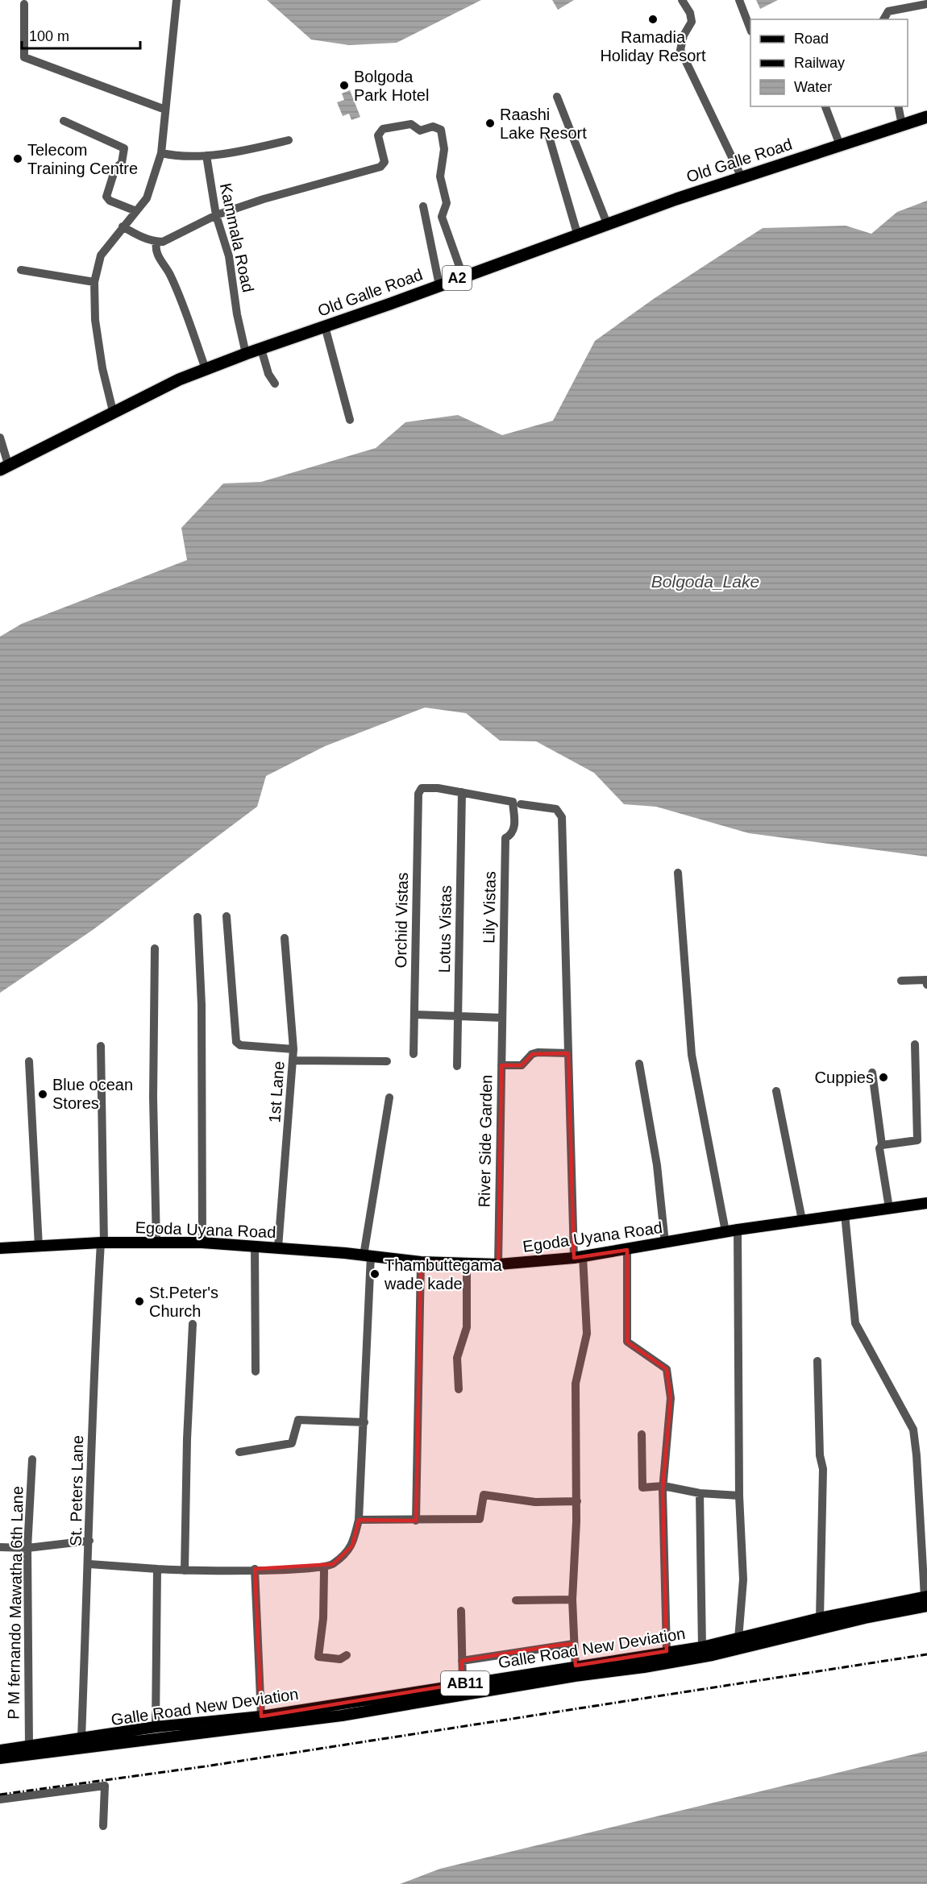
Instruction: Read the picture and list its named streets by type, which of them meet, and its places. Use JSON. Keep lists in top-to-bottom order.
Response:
{
  "streets": {
    "highway": ["Old Galle Road", "A2"],
    "main road": ["Egoda Uyana Road", "Galle Road New Deviation", "AB11"],
    "street": [
      "Kammala Road",
      "Lily Vistas",
      "Orchid Vistas",
      "Lotus Vistas",
      "1st Lane",
      "River Side Garden",
      "St. Peters Lane",
      "P M fernando Mawatha 6th Lane"
    ]
  },
  "crossings": [
    ["Old Galle Road", "Kammala Road"],
    ["Lily Vistas", "River Side Garden"],
    ["Orchid Vistas", "Lotus Vistas"],
    ["1st Lane", "Egoda Uyana Road"],
    ["River Side Garden", "Egoda Uyana Road"],
    ["Egoda Uyana Road", "St. Peters Lane"],
    ["St. Peters Lane", "Galle Road New Deviation"],
    ["P M fernando Mawatha 6th Lane", "Galle Road New Deviation"]
  ],
  "water": ["Bolgoda_Lake"],
  "places": [
    "Ramadia Holiday Resort",
    "Bolgoda Park Hotel",
    "Raashi Lake Resort",
    "Telecom Training Centre",
    "Cuppies",
    "Blue ocean Stores",
    "Thambuttegama wade kade",
    "St.Peter's Church"
  ],
  "legend": ["Road", "Railway", "Water"],
  "scale_bar": "100 m"
}
